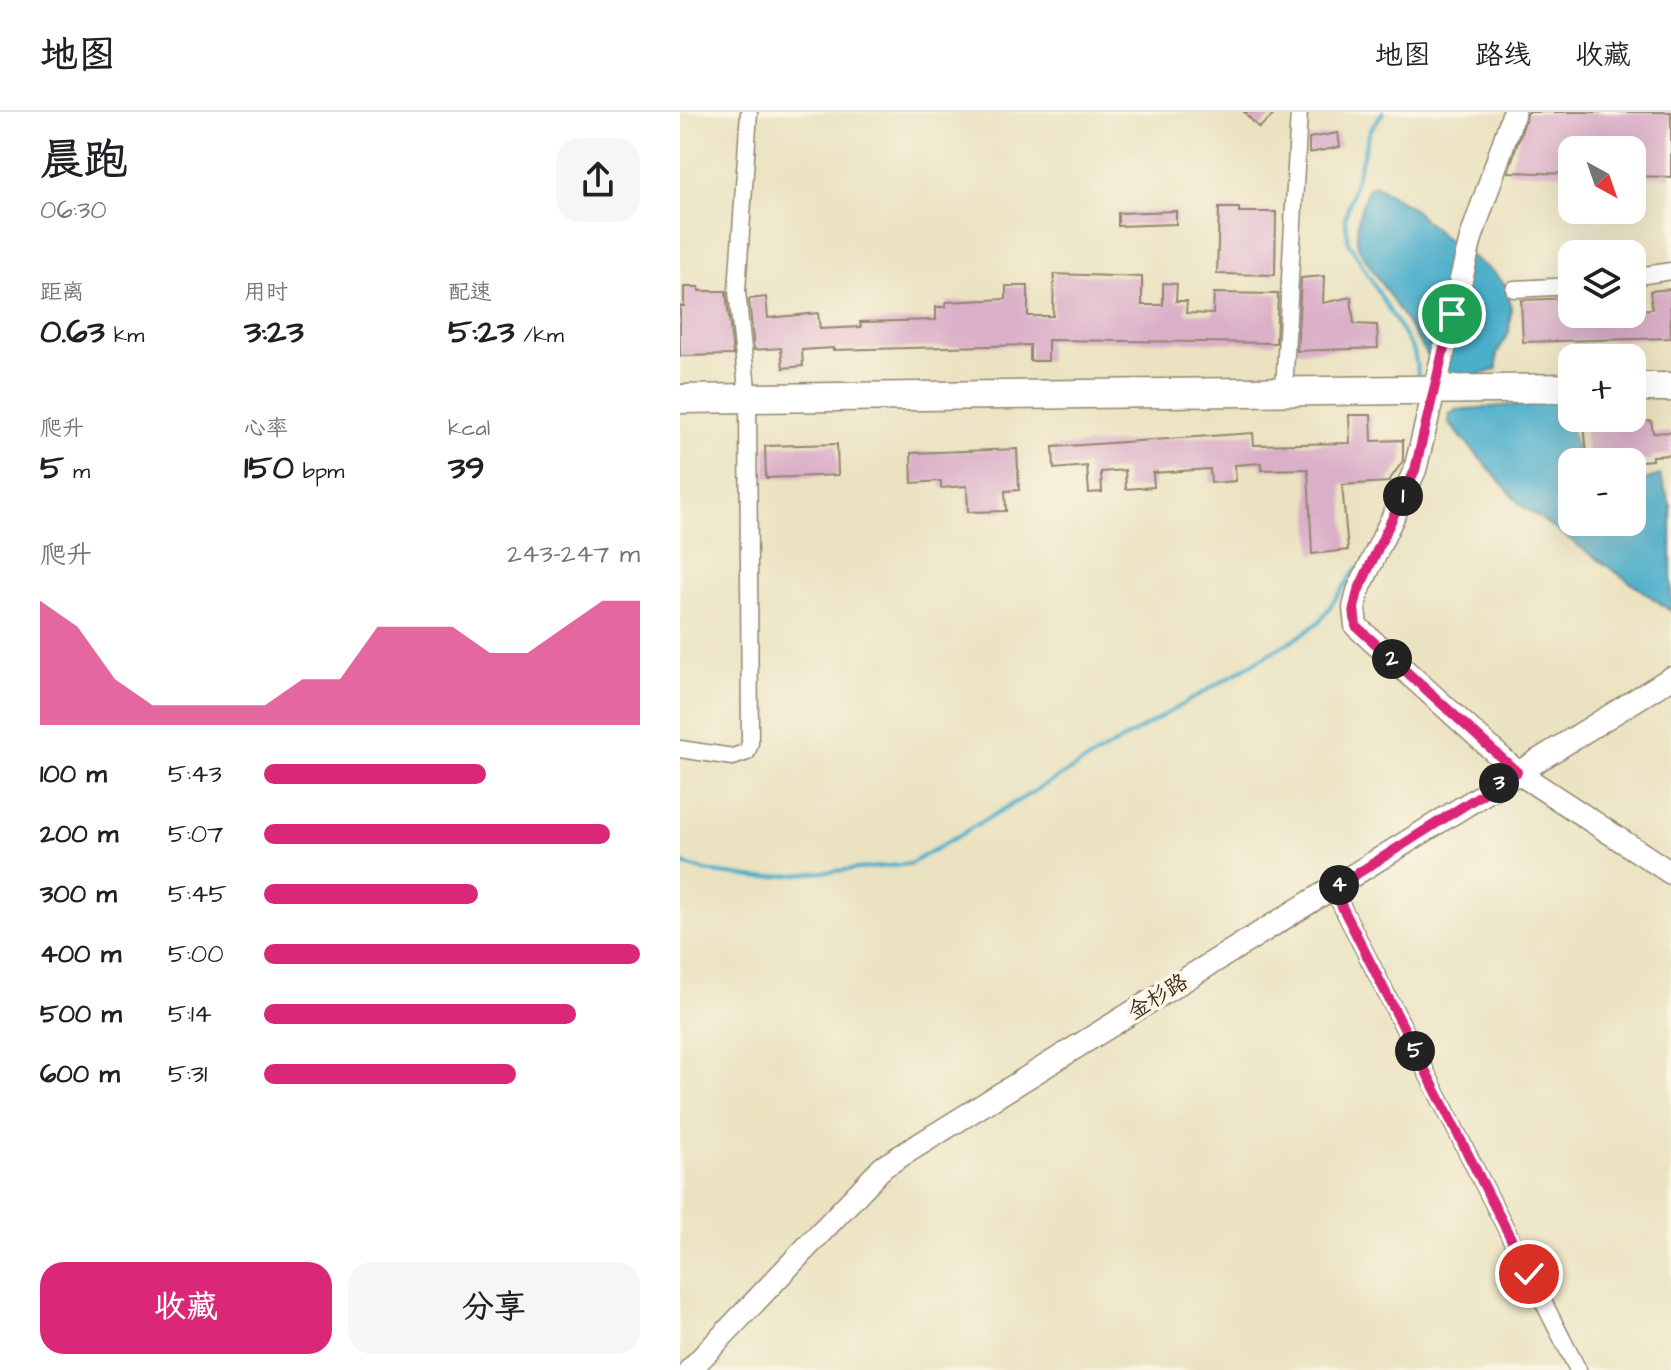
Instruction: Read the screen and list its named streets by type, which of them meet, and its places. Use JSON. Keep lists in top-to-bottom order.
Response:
{
  "streets": {
    "street": ["金杉路"]
  },
  "north": "bottom right",
  "page": {
    "header": "地图",
    "nav": ["地图", "路线", "收藏"],
    "heading": ["晨跑", "06:30"],
    "map_buttons": ["+", "−"],
    "stats": [
      ["距离", "0.63 km"],
      ["用时", "3:23"],
      ["配速", "5:23 /km"],
      ["爬升", "5 m"],
      ["心率", "150 bpm"],
      ["kcal", "39"]
    ],
    "pins": [
      "1",
      "2",
      "3",
      "4",
      "5"
    ],
    "chart": ["爬升", "243–247 m"],
    "list": [
      {
        "name": "100 m",
        "note": "5:43"
      },
      {
        "name": "200 m",
        "note": "5:07"
      },
      {
        "name": "300 m",
        "note": "5:45"
      },
      {
        "name": "400 m",
        "note": "5:00"
      },
      {
        "name": "500 m",
        "note": "5:14"
      },
      {
        "name": "600 m",
        "note": "5:31"
      }
    ],
    "buttons": ["收藏", "分享"]
  }
}
